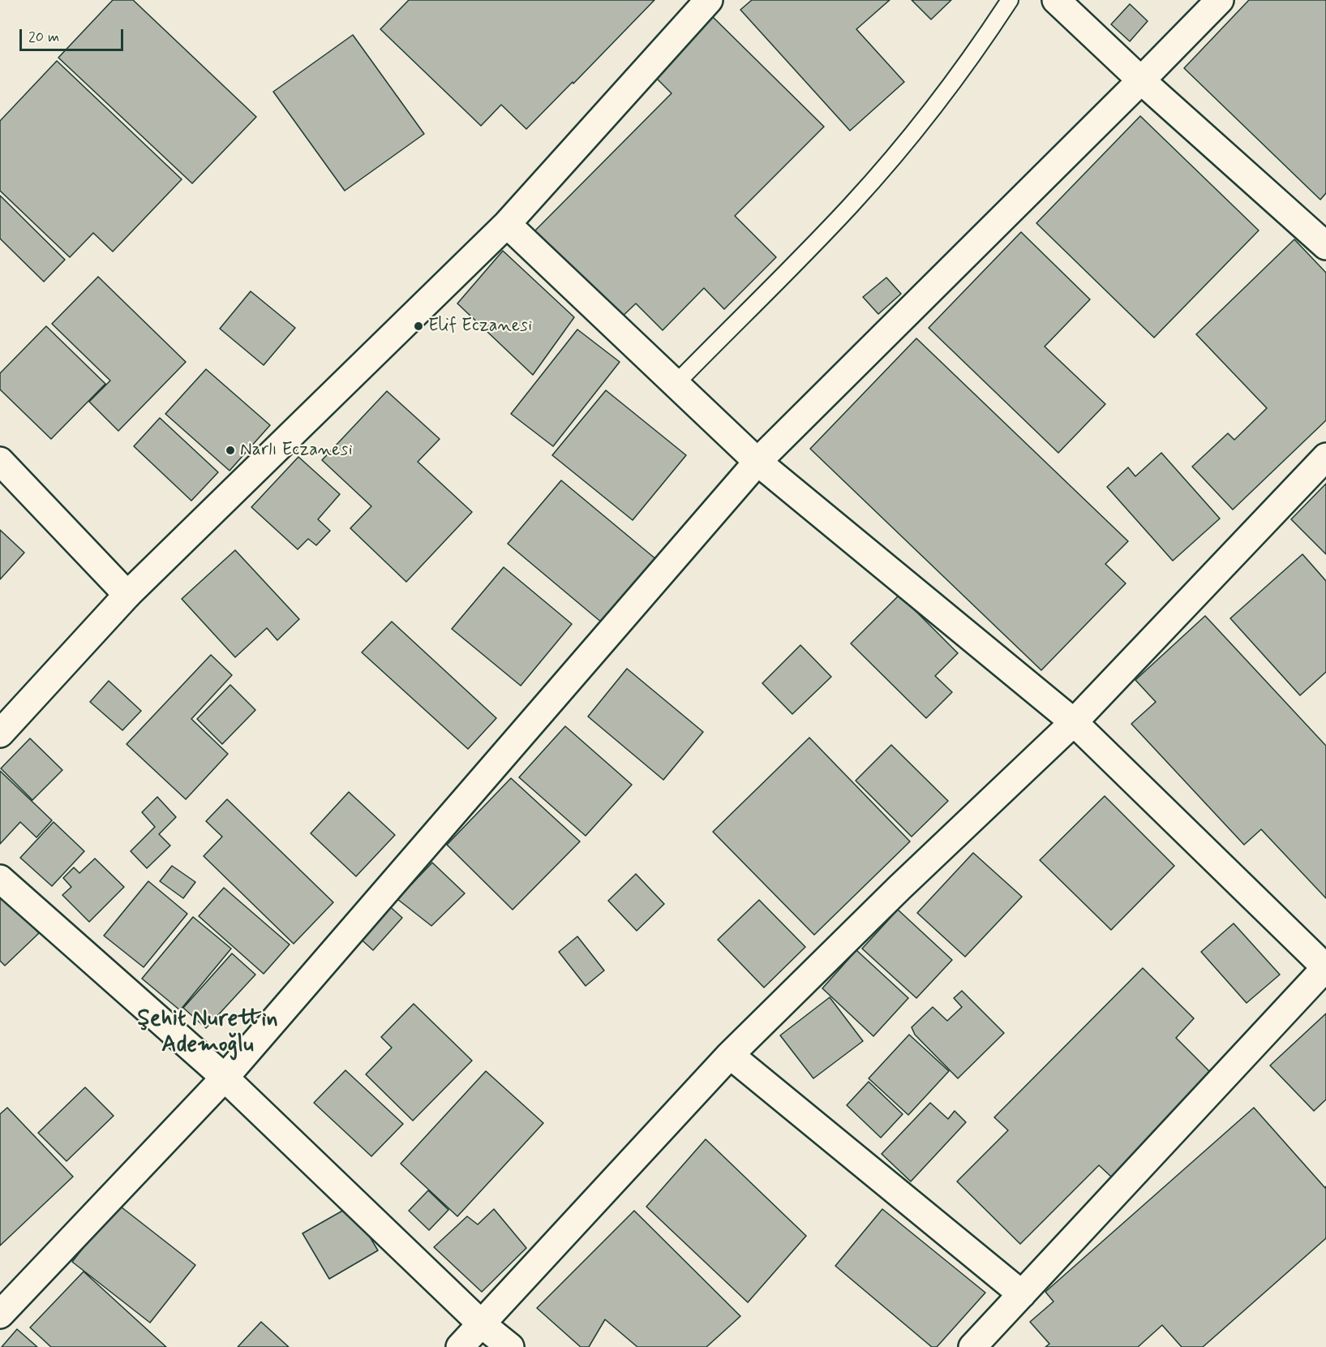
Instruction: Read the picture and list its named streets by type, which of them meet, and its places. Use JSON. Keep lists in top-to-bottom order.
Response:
{
  "districts": ["Şehit Nurettin Ademoğlu"],
  "places": ["Elif Eczanesi", "Narlı Eczanesi"],
  "scale_bar": "20 m"
}
